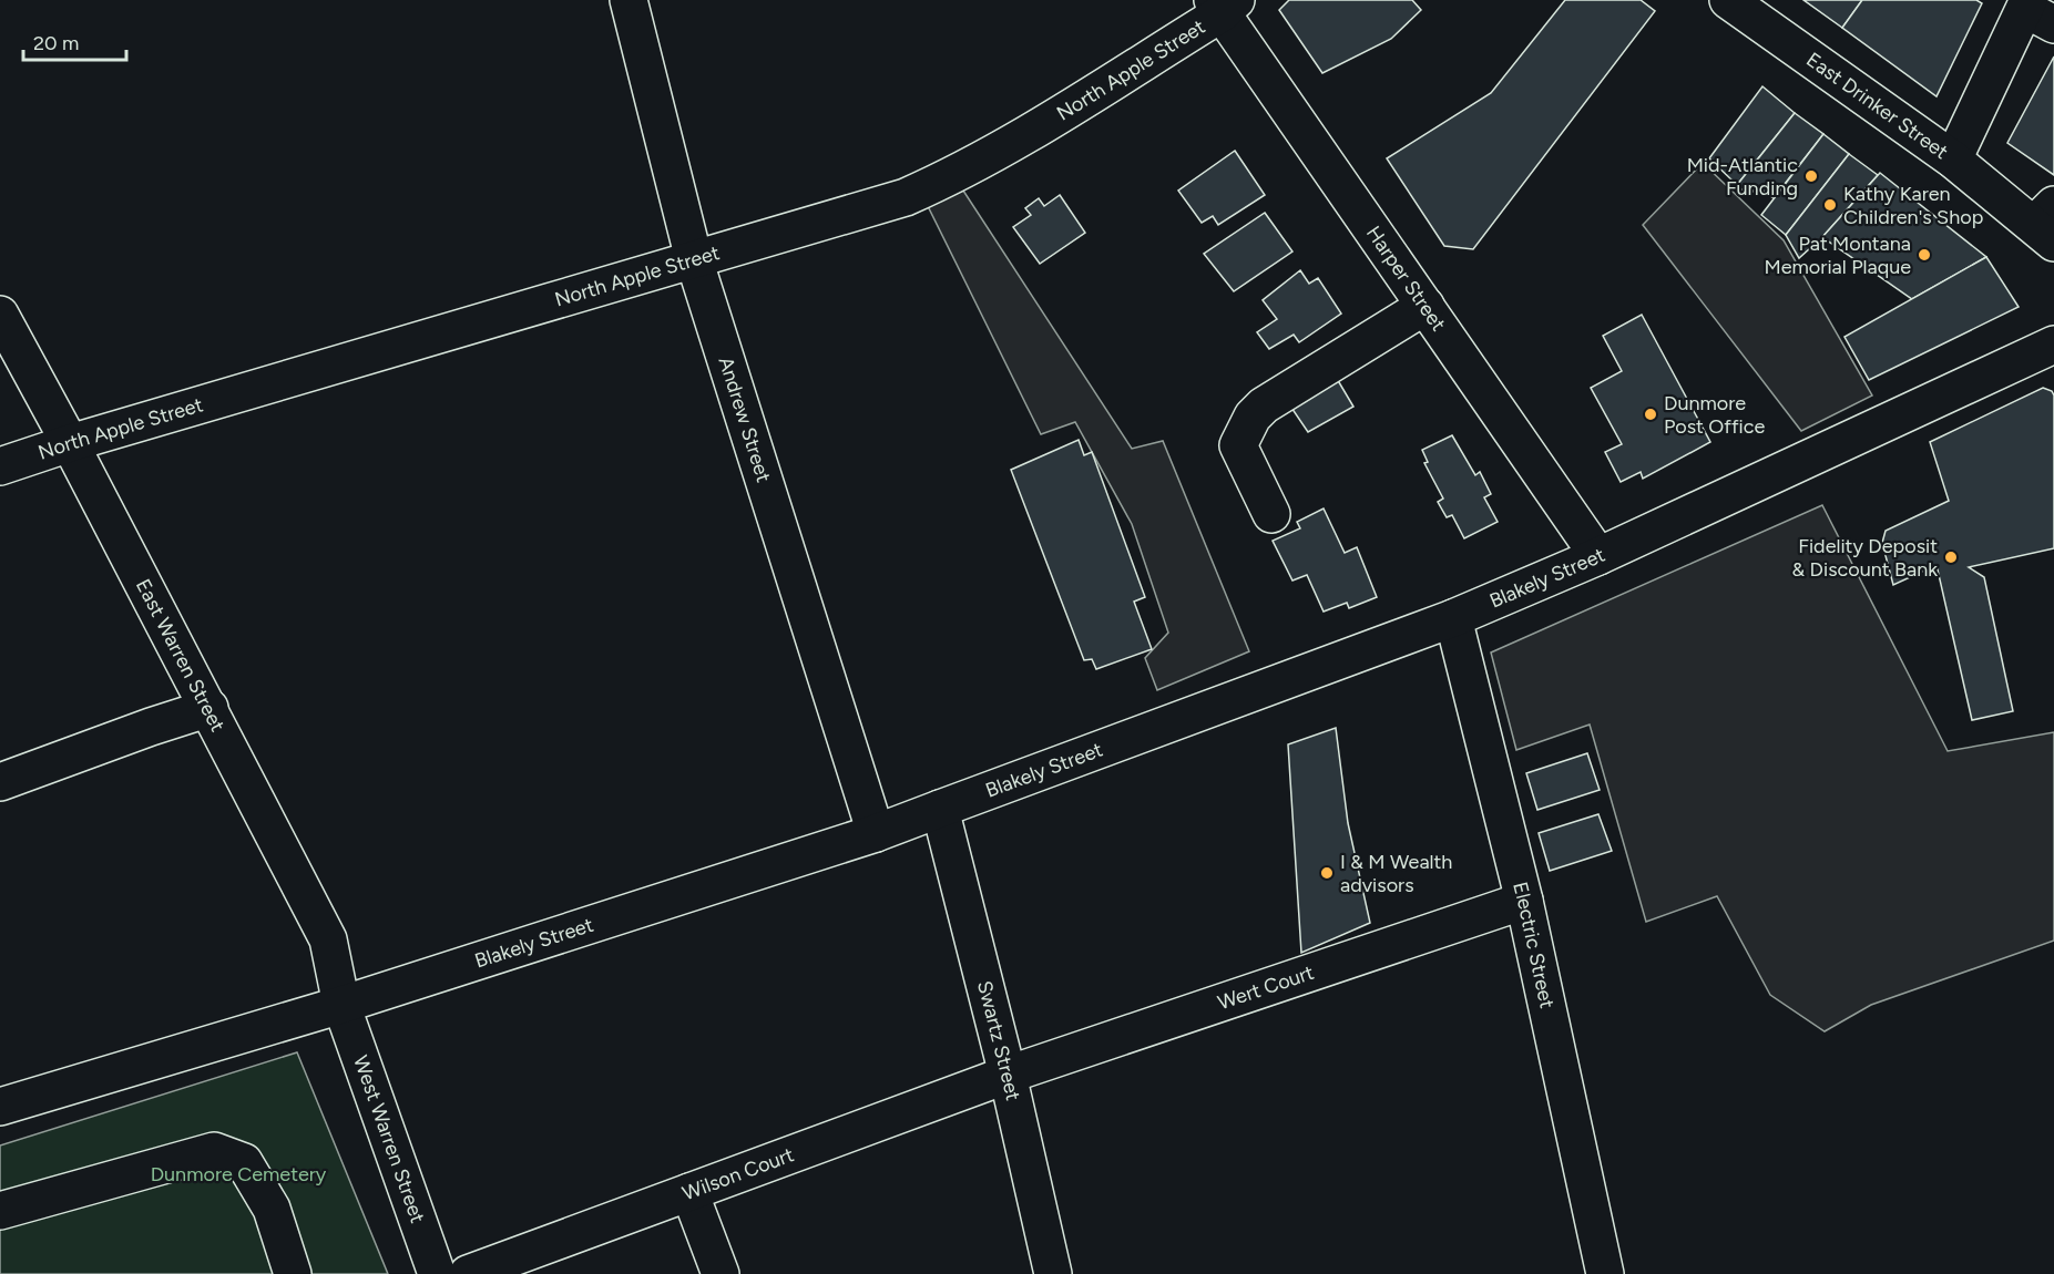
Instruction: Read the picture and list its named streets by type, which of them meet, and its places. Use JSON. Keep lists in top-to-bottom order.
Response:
{
  "streets": {
    "street": [
      "North Apple Street",
      "East Drinker Street",
      "Harper Street",
      "Andrew Street",
      "Blakely Street",
      "East Warren Street",
      "Electric Street",
      "Wert Court",
      "Swartz Street",
      "West Warren Street",
      "Wilson Court"
    ]
  },
  "crossings": [
    ["North Apple Street", "Harper Street"],
    ["North Apple Street", "Andrew Street"],
    ["North Apple Street", "East Warren Street"],
    ["Harper Street", "Blakely Street"],
    ["Andrew Street", "Blakely Street"],
    ["Blakely Street", "East Warren Street"],
    ["Blakely Street", "Electric Street"],
    ["Blakely Street", "Swartz Street"],
    ["Blakely Street", "West Warren Street"],
    ["East Warren Street", "West Warren Street"],
    ["Electric Street", "Wert Court"],
    ["Wert Court", "Swartz Street"],
    ["Wert Court", "Wilson Court"],
    ["Swartz Street", "Wilson Court"]
  ],
  "parks": ["Dunmore Cemetery"],
  "places": [
    "Mid-Atlantic Funding",
    "Kathy Karen Children's Shop",
    "Pat Montana Memorial Plaque",
    "Dunmore Post Office",
    "Fidelity Deposit & Discount Bank",
    "I & M Wealth advisors"
  ],
  "scale_bar": "20 m"
}
